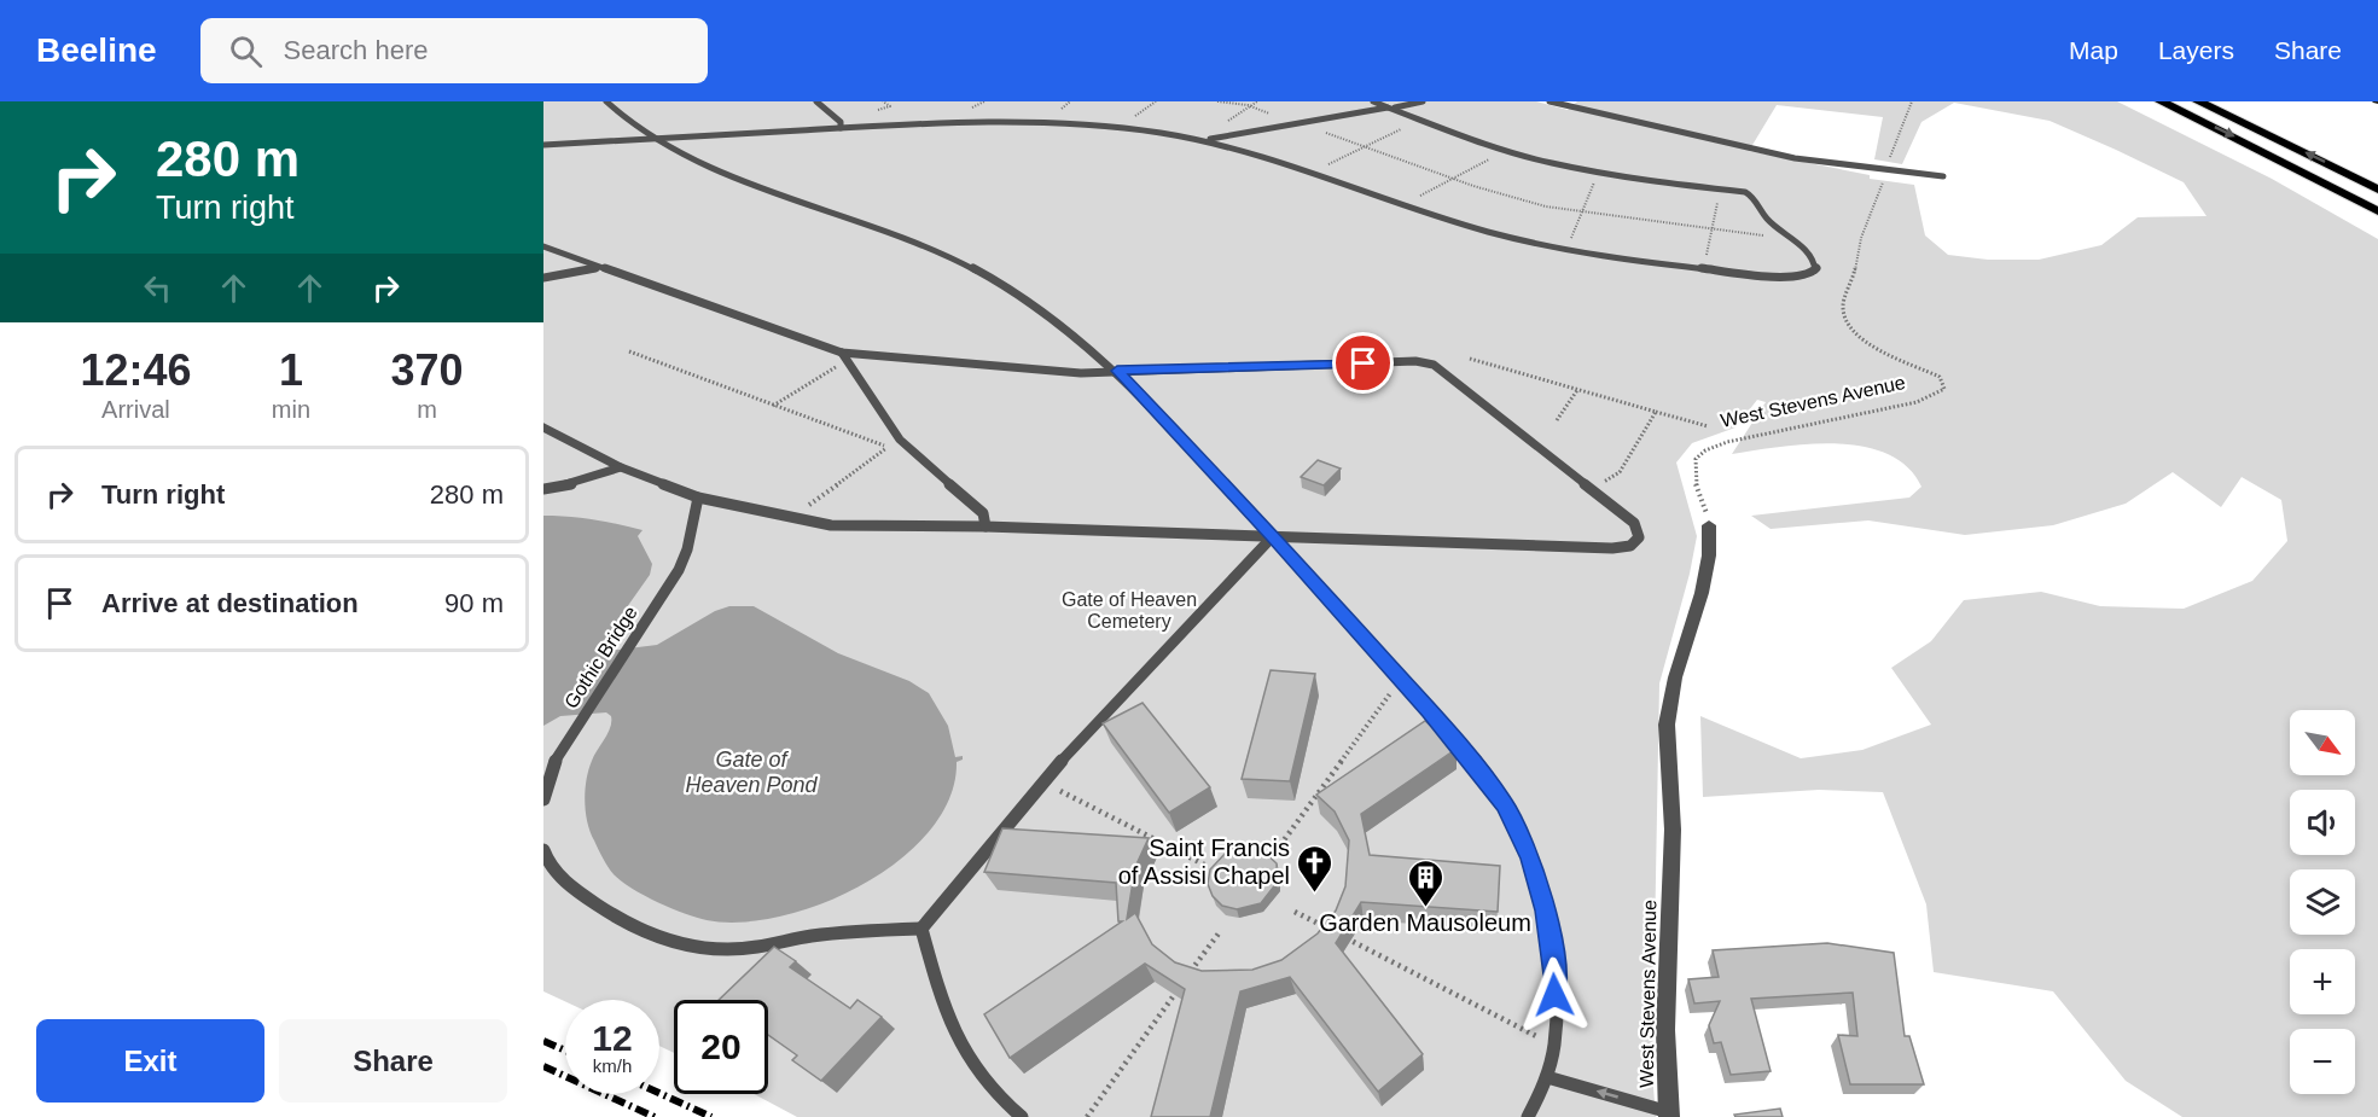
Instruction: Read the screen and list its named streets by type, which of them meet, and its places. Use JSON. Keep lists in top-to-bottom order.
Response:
{
  "streets": {
    "street": ["West Stevens Avenue"],
    "lane": ["Gothic Bridge"]
  },
  "water": ["Gate of Heaven Pond"],
  "parks": ["Gate of Heaven Cemetery"],
  "places": {
    "church": ["Saint Francis of Assisi Chapel"],
    "building": ["Garden Mausoleum"]
  },
  "north": "bottom right",
  "page": {
    "header": "Beeline",
    "search": "Search here",
    "nav": ["Map", "Layers", "Share"],
    "turn": ["280 m", "Turn right"],
    "eta": [
      "12:46",
      "Arrival",
      "1",
      "min",
      "370",
      "m"
    ],
    "list": [
      {
        "name": "Turn right",
        "value": "280 m"
      },
      {
        "name": "Arrive at destination",
        "value": "90 m"
      }
    ],
    "map_buttons": ["+", "−"],
    "speed": "12 km/h",
    "limit": "20",
    "buttons": ["Exit", "Share"]
  }
}
